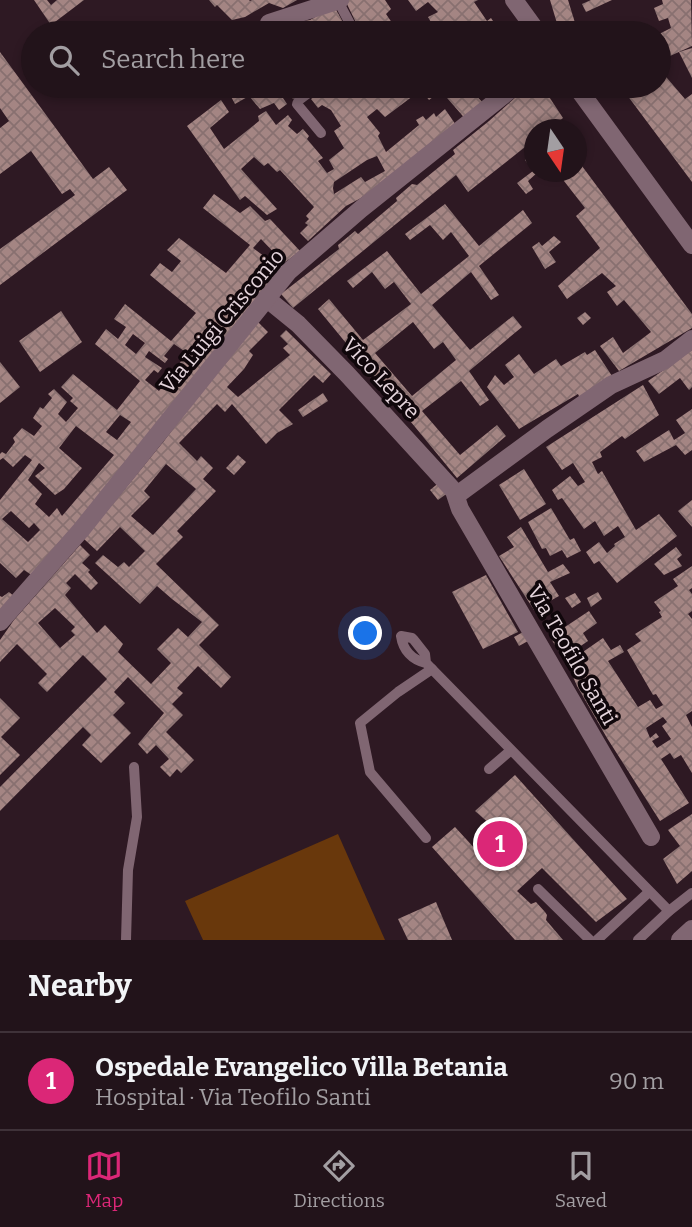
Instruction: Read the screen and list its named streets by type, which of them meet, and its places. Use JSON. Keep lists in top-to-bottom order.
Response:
{
  "streets": {
    "street": ["Via Luigi Crisconio", "Vico Lepre", "Via Teofilo Santi"]
  },
  "crossings": [
    ["Via Luigi Crisconio", "Vico Lepre"],
    ["Vico Lepre", "Via Teofilo Santi"]
  ],
  "north": "bottom",
  "page": {
    "search": "Search here",
    "pins": "1",
    "heading": "Nearby",
    "list": [
      {
        "mark": "1",
        "name": "Ospedale Evangelico Villa Betania",
        "note": "Hospital · Via Teofilo Santi",
        "value": "90 m"
      }
    ],
    "nav": ["Map", "Directions", "Saved"]
  }
}
